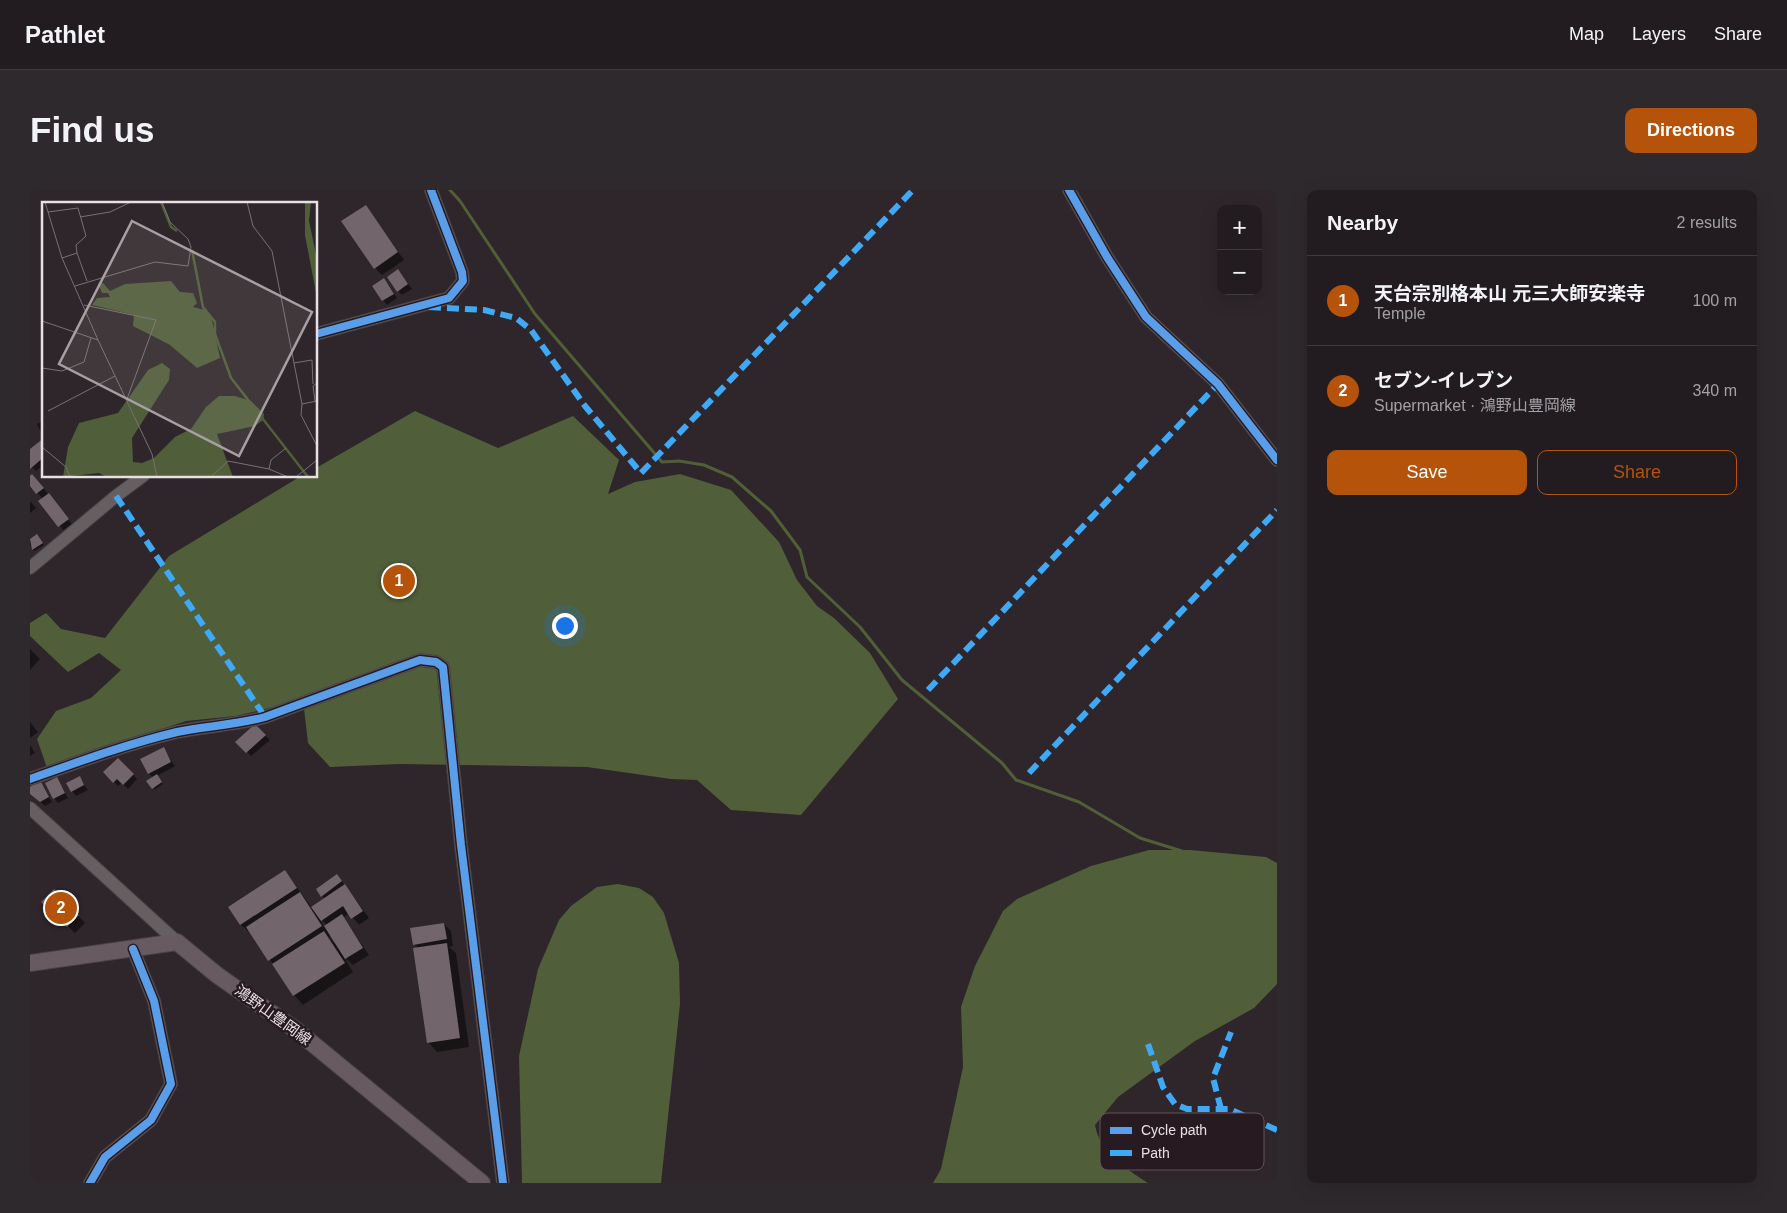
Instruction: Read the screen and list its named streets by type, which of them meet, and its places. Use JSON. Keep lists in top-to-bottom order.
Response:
{
  "streets": {
    "main road": ["鴻野山豊岡線"]
  },
  "legend": ["Cycle path", "Path"],
  "page": {
    "header": "Pathlet",
    "nav": ["Map", "Layers", "Share"],
    "buttons": [
      "Directions",
      ["Save", "Share"]
    ],
    "title": "Find us",
    "heading": ["Nearby", "2 results"],
    "map_buttons": ["+", "−"],
    "list": [
      {
        "mark": "1",
        "name": "天台宗別格本山 元三大師安楽寺",
        "note": "Temple",
        "value": "100 m"
      },
      {
        "mark": "2",
        "name": "セブン-イレブン",
        "note": "Supermarket · 鴻野山豊岡線",
        "value": "340 m"
      }
    ],
    "pins": ["1", "2"]
  }
}
